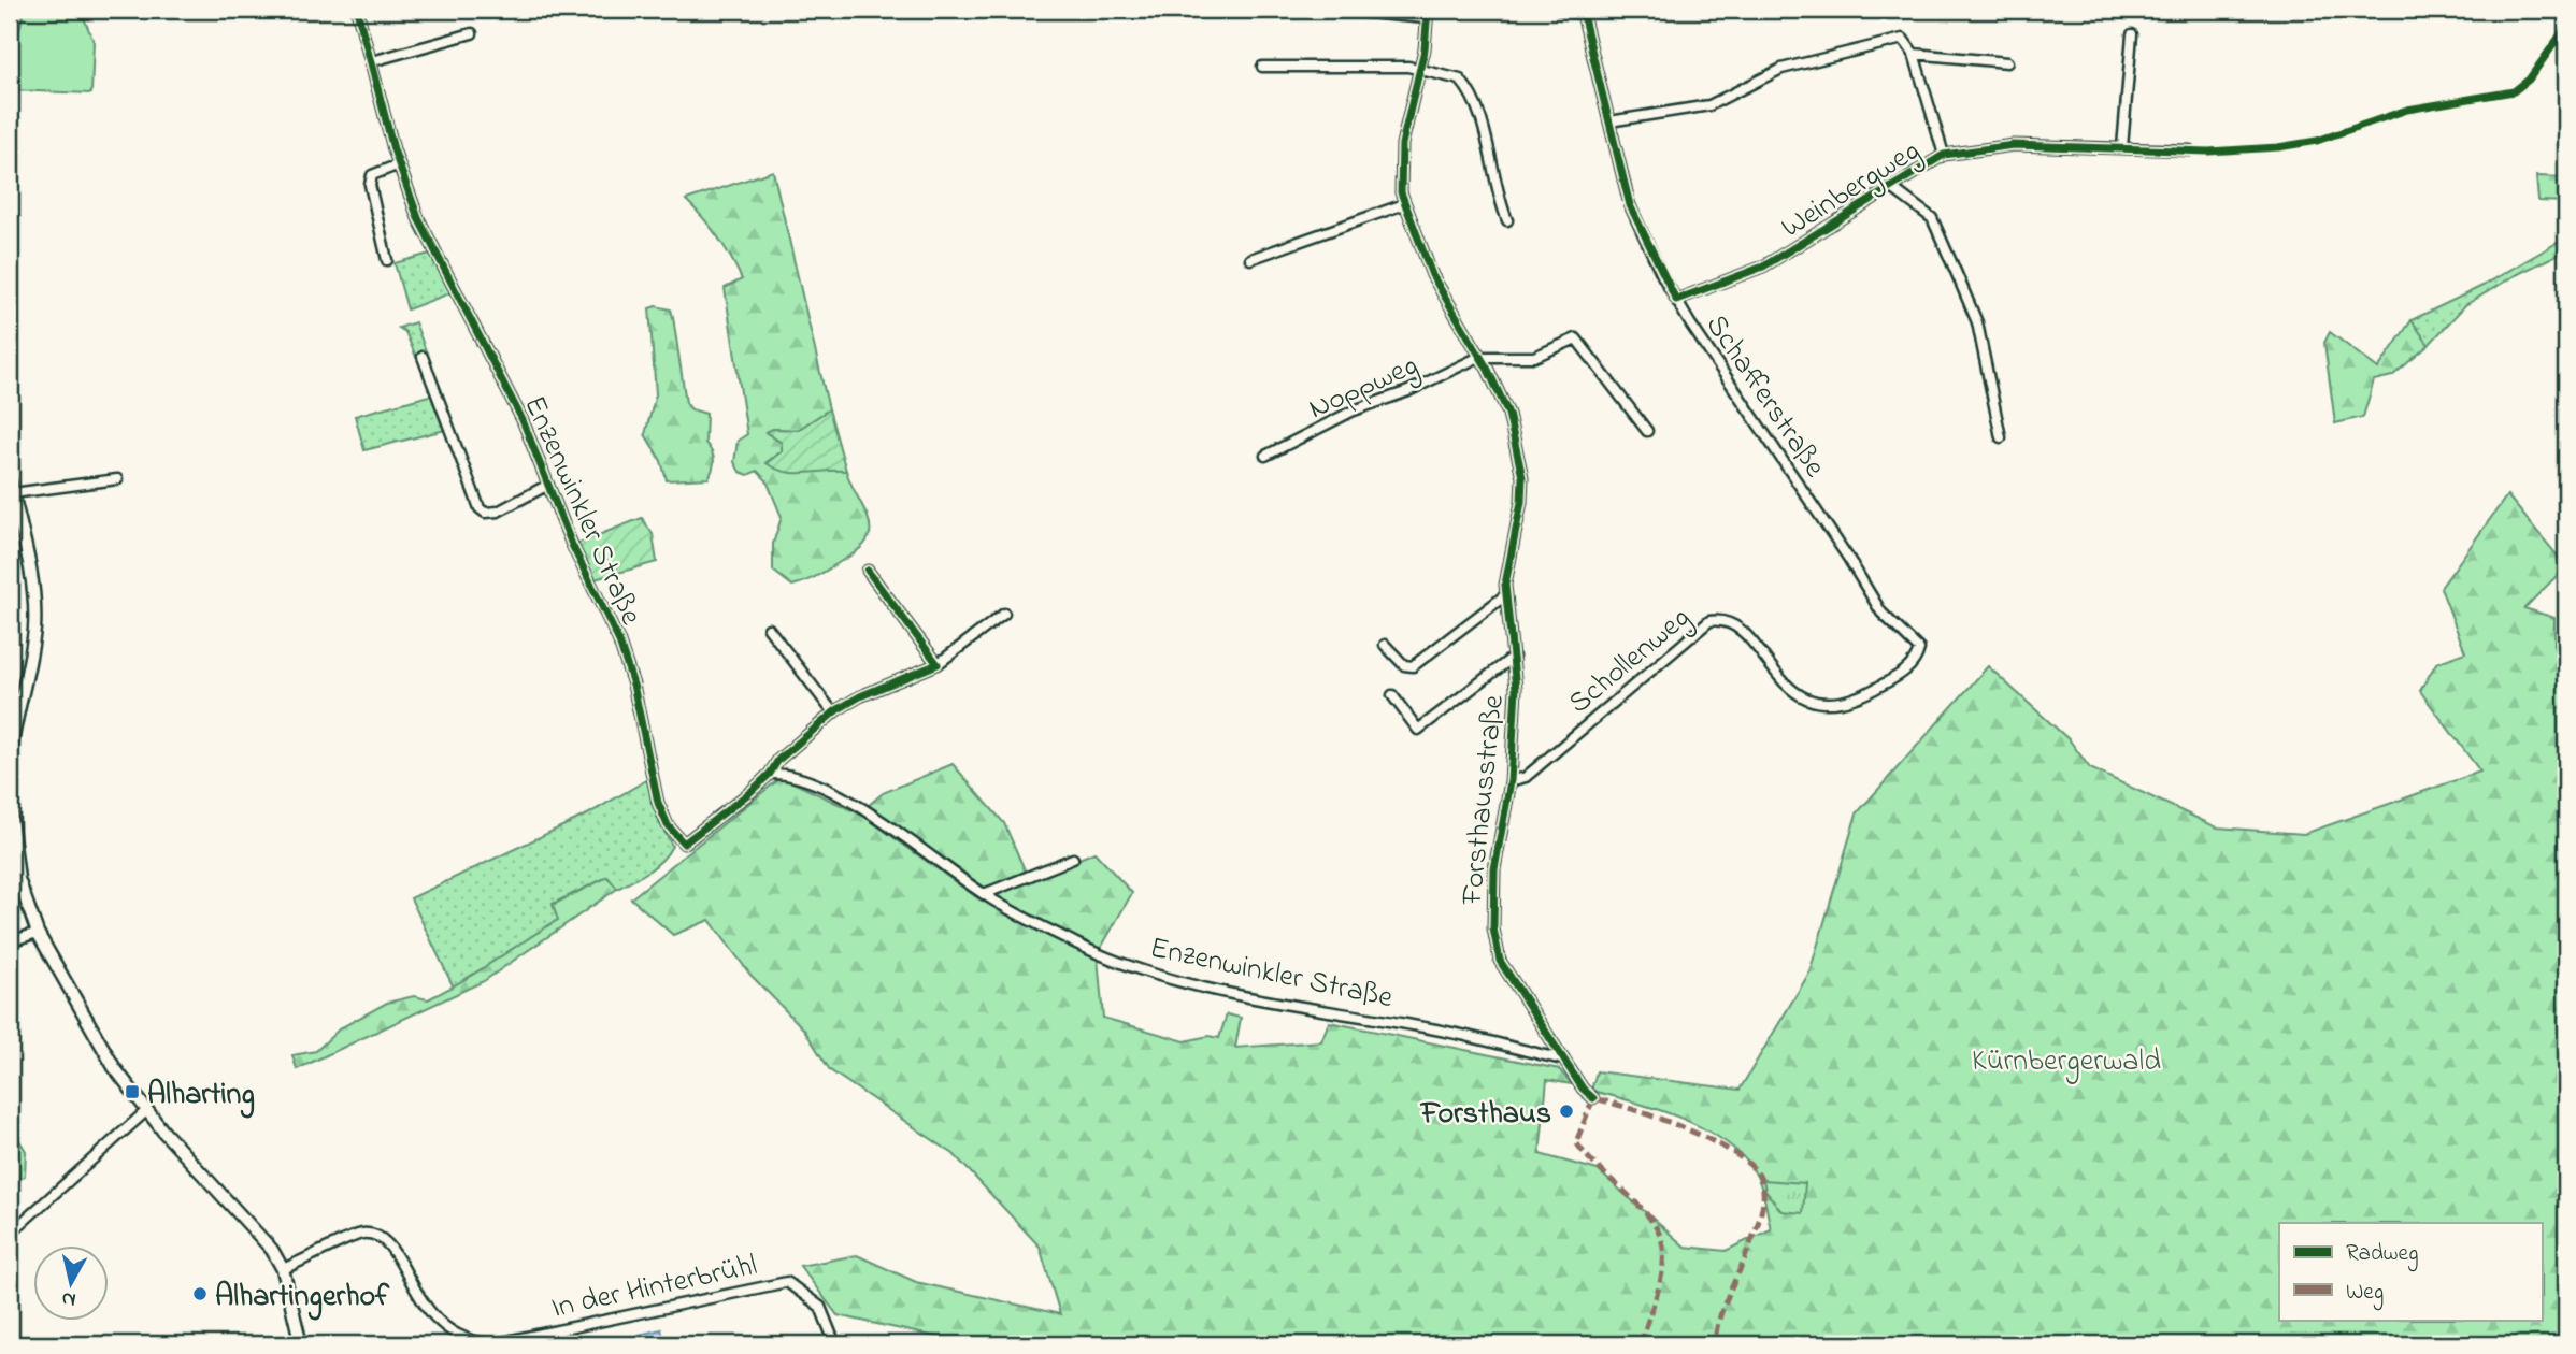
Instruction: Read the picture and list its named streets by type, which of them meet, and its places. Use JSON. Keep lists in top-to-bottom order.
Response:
{
  "streets": {
    "street": [
      "Weinbergweg",
      "Noppweg",
      "Schafferstraße",
      "Enzenwinkler Straße",
      "Schollenweg",
      "Forsthausstraße",
      "In der Hinterbrühl"
    ]
  },
  "crossings": [
    ["Weinbergweg", "Schafferstraße"],
    ["Noppweg", "Forsthausstraße"],
    ["Schafferstraße", "Schollenweg"],
    ["Enzenwinkler Straße", "Forsthausstraße"],
    ["Schollenweg", "Forsthausstraße"]
  ],
  "parks": ["Kürnbergerwald"],
  "places": {
    "transit": ["Alharting"],
    "other": ["Forsthaus", "Alhartingerhof"]
  },
  "legend": ["Radweg", "Weg"],
  "north": "bottom"
}
